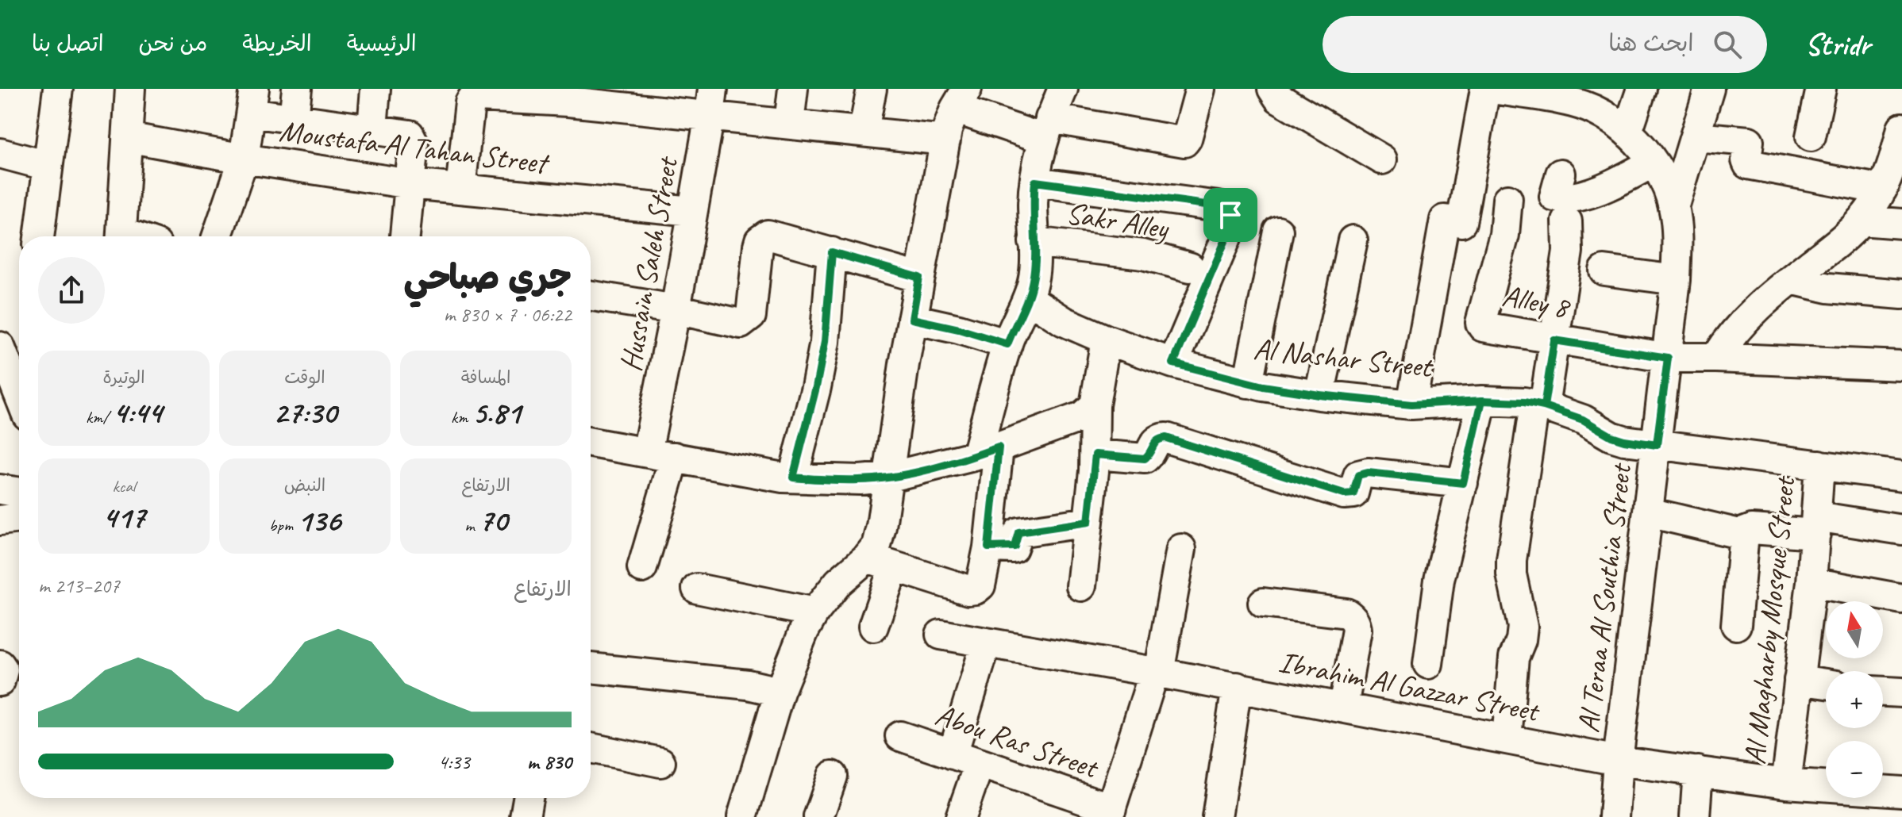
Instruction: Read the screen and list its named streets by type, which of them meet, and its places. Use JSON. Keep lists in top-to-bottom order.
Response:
{
  "streets": {
    "street": [
      "Moustafa Al Tahan Street",
      "Sakr Alley",
      "Hussain Saleh Street",
      "Alley 8",
      "Al Nashar Street",
      "Al Teraa Al Southia Street",
      "Al Magharby Mosque Street",
      "Ibrahim Al Gazzar Street",
      "Abou Ras Street"
    ]
  },
  "crossings": [
    ["Moustafa Al Tahan Street", "Hussain Saleh Street"],
    ["Alley 8", "Al Teraa Al Southia Street"],
    ["Al Nashar Street", "Al Teraa Al Southia Street"],
    ["Al Nashar Street", "Al Magharby Mosque Street"],
    ["Al Teraa Al Southia Street", "Ibrahim Al Gazzar Street"],
    ["Al Magharby Mosque Street", "Ibrahim Al Gazzar Street"]
  ],
  "north": "top",
  "page": {
    "header": "Stridr",
    "search": "ابحث هنا",
    "nav": [
      "الرئيسية",
      "الخريطة",
      "من نحن",
      "اتصل بنا"
    ],
    "heading": ["جري صباحي", "06:22 · 7 × 830 m"],
    "stats": [
      ["المسافة", "5.81 km"],
      ["الوقت", "27:30"],
      ["الوتيرة", "4:44 /km"],
      ["الارتفاع", "70 m"],
      ["النبض", "136 bpm"],
      ["kcal", "417"]
    ],
    "chart": ["الارتفاع", "207–213 m"],
    "map_buttons": ["+", "−"],
    "list": [
      {
        "name": "830 m",
        "note": "4:33"
      }
    ]
  }
}
